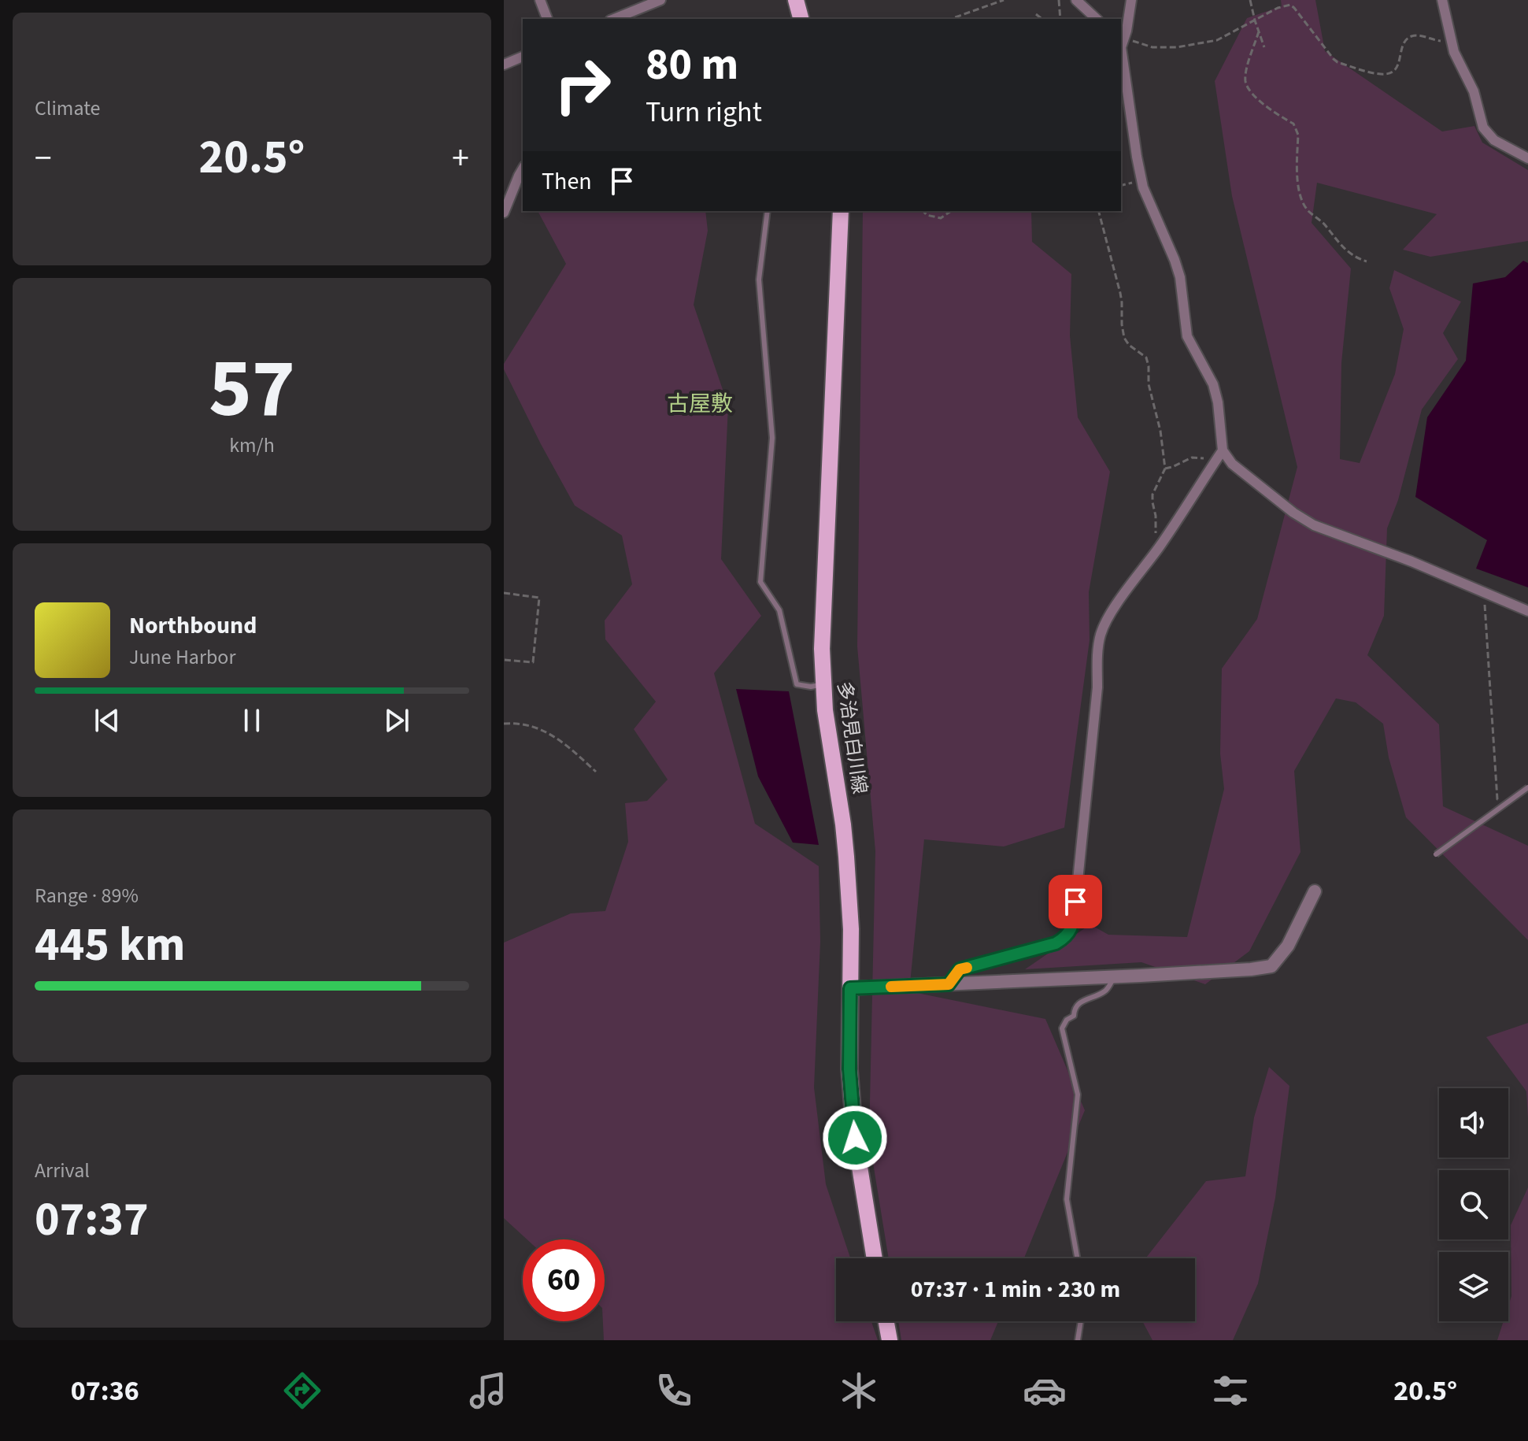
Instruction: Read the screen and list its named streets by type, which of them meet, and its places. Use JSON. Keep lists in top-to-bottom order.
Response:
{
  "streets": {
    "main road": ["多治見白川線"]
  },
  "districts": ["古屋敷"],
  "page": {
    "tile": [
      "Climate",
      ["57", "km/h"],
      ["Range · 89%", "445 km"],
      ["Arrival", "07:37"]
    ],
    "turn": ["80 m", "Turn right"],
    "heat": ["−", "20.5°", "+"],
    "then": "Then",
    "song": ["Northbound", "June Harbor"],
    "limit": "60",
    "trip": "07:37 · 1 min · 230 m",
    "tabs": ["07:36", "20.5°"]
  }
}
